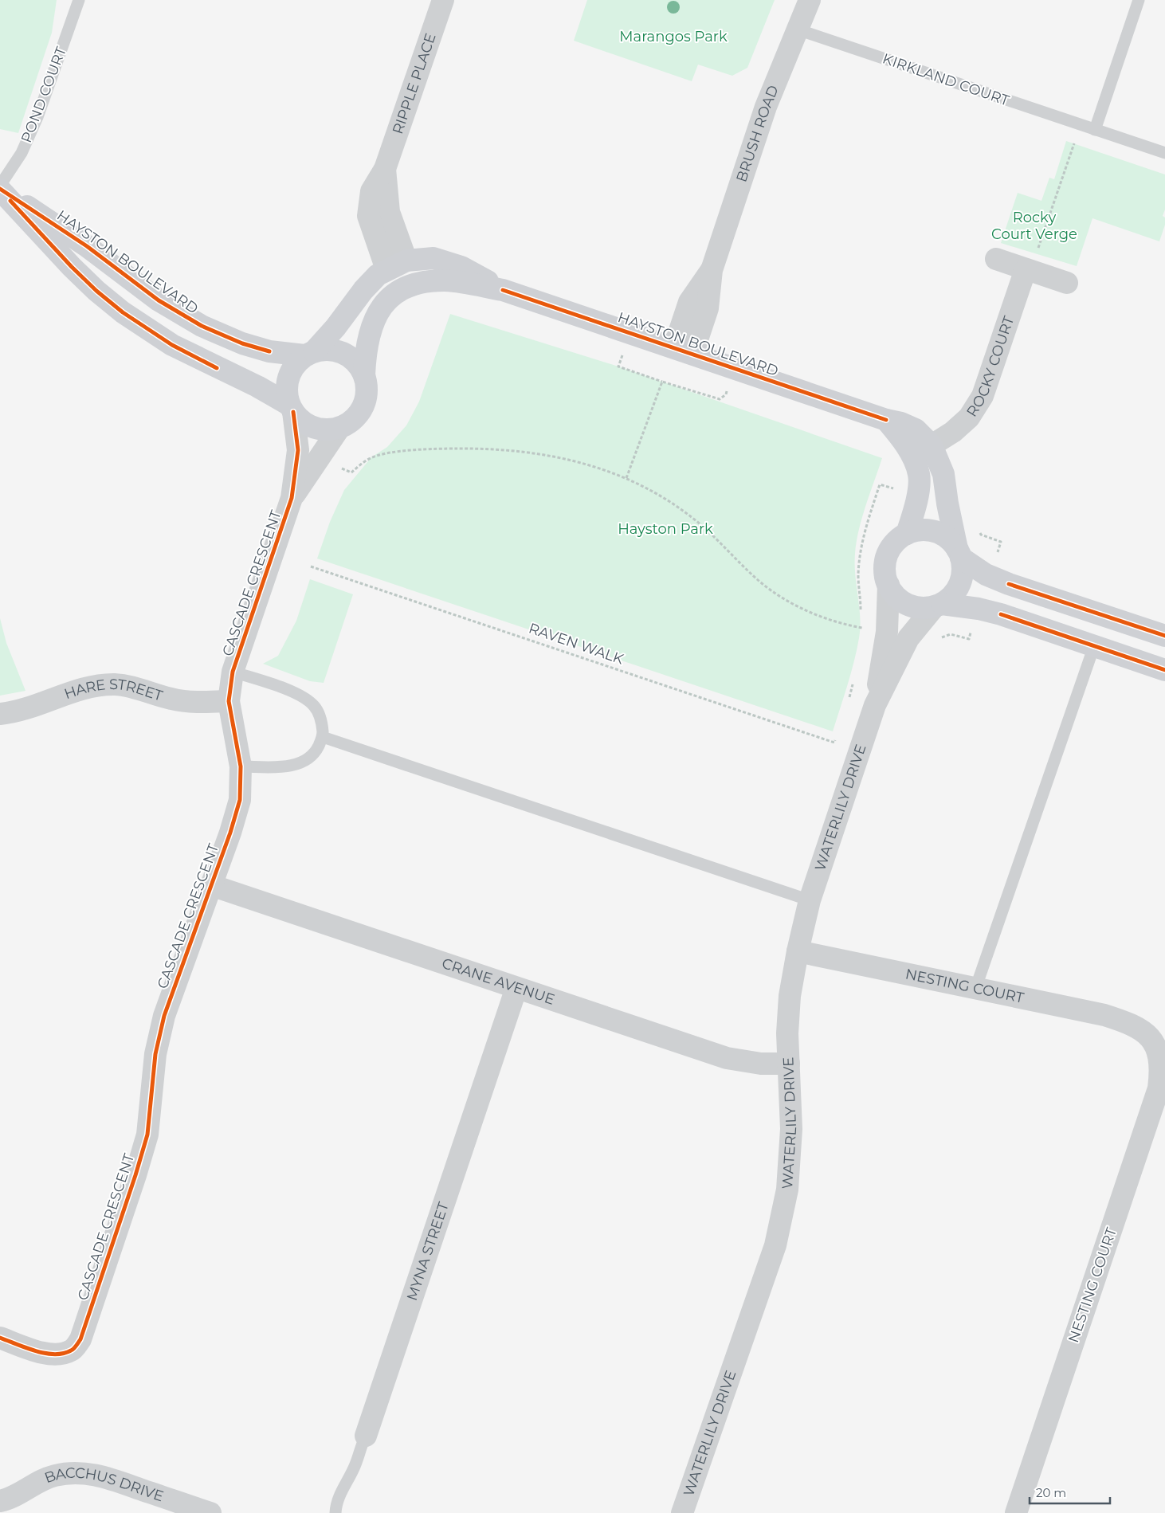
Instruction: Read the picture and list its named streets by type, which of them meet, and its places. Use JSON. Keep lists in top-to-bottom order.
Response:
{
  "streets": {
    "street": [
      "RIPPLE PLACE",
      "BRUSH ROAD",
      "HAYSTON BOULEVARD",
      "ROCKY COURT",
      "CASCADE CRESCENT",
      "HARE STREET",
      "WATERLILY DRIVE",
      "CRANE AVENUE",
      "NESTING COURT",
      "MYNA STREET",
      "BACCHUS DRIVE"
    ],
    "lane": ["KIRKLAND COURT", "POND COURT"],
    "path": ["RAVEN WALK"]
  },
  "crossings": [
    ["KIRKLAND COURT", "BRUSH ROAD"],
    ["RIPPLE PLACE", "HAYSTON BOULEVARD"],
    ["BRUSH ROAD", "HAYSTON BOULEVARD"],
    ["HAYSTON BOULEVARD", "ROCKY COURT"],
    ["HAYSTON BOULEVARD", "CASCADE CRESCENT"],
    ["HAYSTON BOULEVARD", "WATERLILY DRIVE"],
    ["CASCADE CRESCENT", "HARE STREET"],
    ["CASCADE CRESCENT", "CRANE AVENUE"],
    ["WATERLILY DRIVE", "CRANE AVENUE"],
    ["WATERLILY DRIVE", "NESTING COURT"],
    ["CRANE AVENUE", "MYNA STREET"]
  ],
  "parks": ["Marangos Park", "Rocky Court Verge", "Hayston Park"],
  "scale_bar": "20 m"
}
